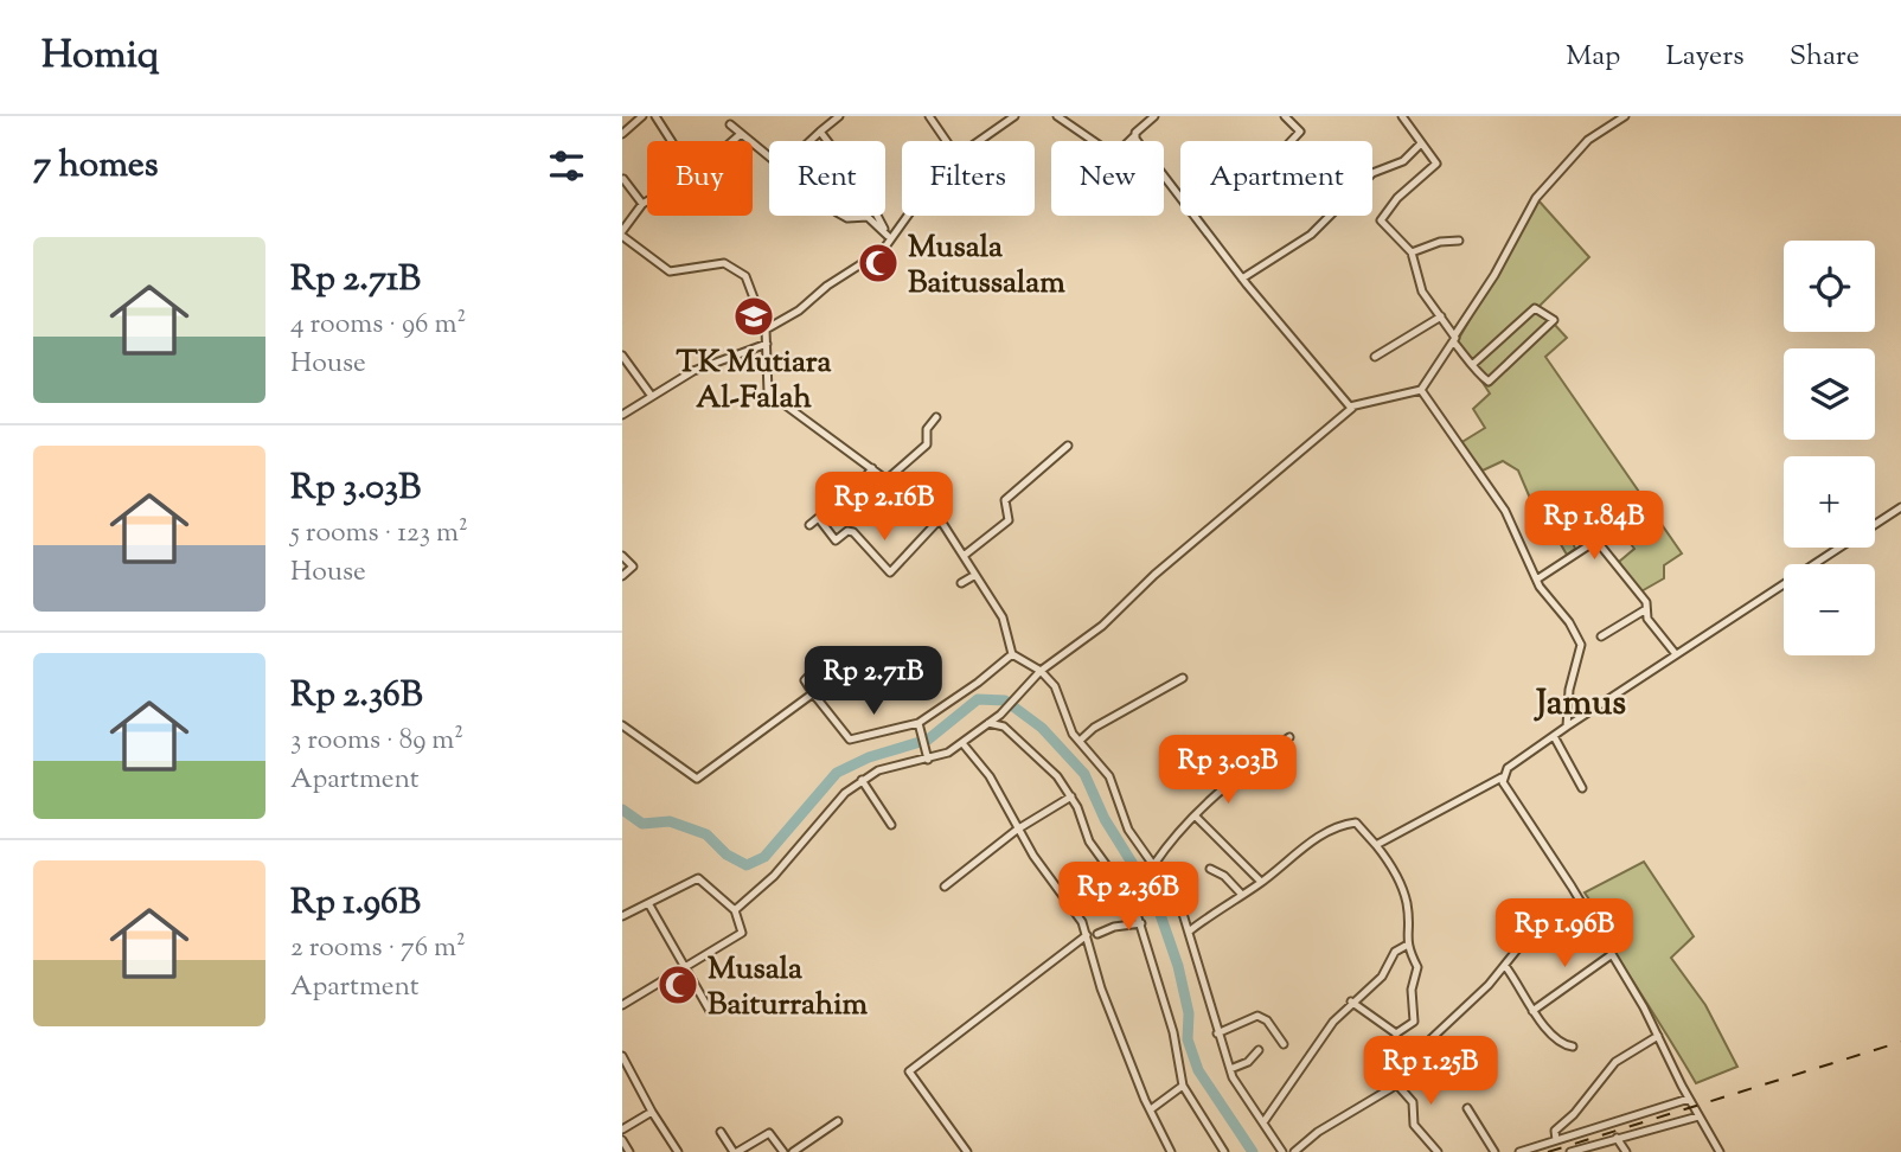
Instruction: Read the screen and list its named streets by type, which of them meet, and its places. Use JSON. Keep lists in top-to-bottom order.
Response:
{
  "districts": ["Jamus"],
  "places": {
    "mosque": ["Musala Baitussalam", "Musala Baiturrahim"],
    "school or university": ["TK Mutiara Al-Falah"]
  },
  "page": {
    "header": "Homiq",
    "nav": ["Map", "Layers", "Share"],
    "heading": "7 homes",
    "chip": [
      "Buy",
      "Rent",
      "Filters",
      "New",
      "Apartment"
    ],
    "list": [
      {
        "name": "Rp 2.71B",
        "note": "4 rooms · 96 m² · House"
      },
      {
        "name": "Rp 3.03B",
        "note": "5 rooms · 123 m² · House"
      },
      {
        "name": "Rp 2.36B",
        "note": "3 rooms · 89 m² · Apartment"
      },
      {
        "name": "Rp 1.96B",
        "note": "2 rooms · 76 m² · Apartment"
      }
    ],
    "map_buttons": ["+", "−"],
    "price": [
      "Rp 2.16B",
      "Rp 1.84B",
      "Rp 2.71B",
      "Rp 3.03B",
      "Rp 2.36B",
      "Rp 1.96B",
      "Rp 1.25B"
    ]
  }
}
